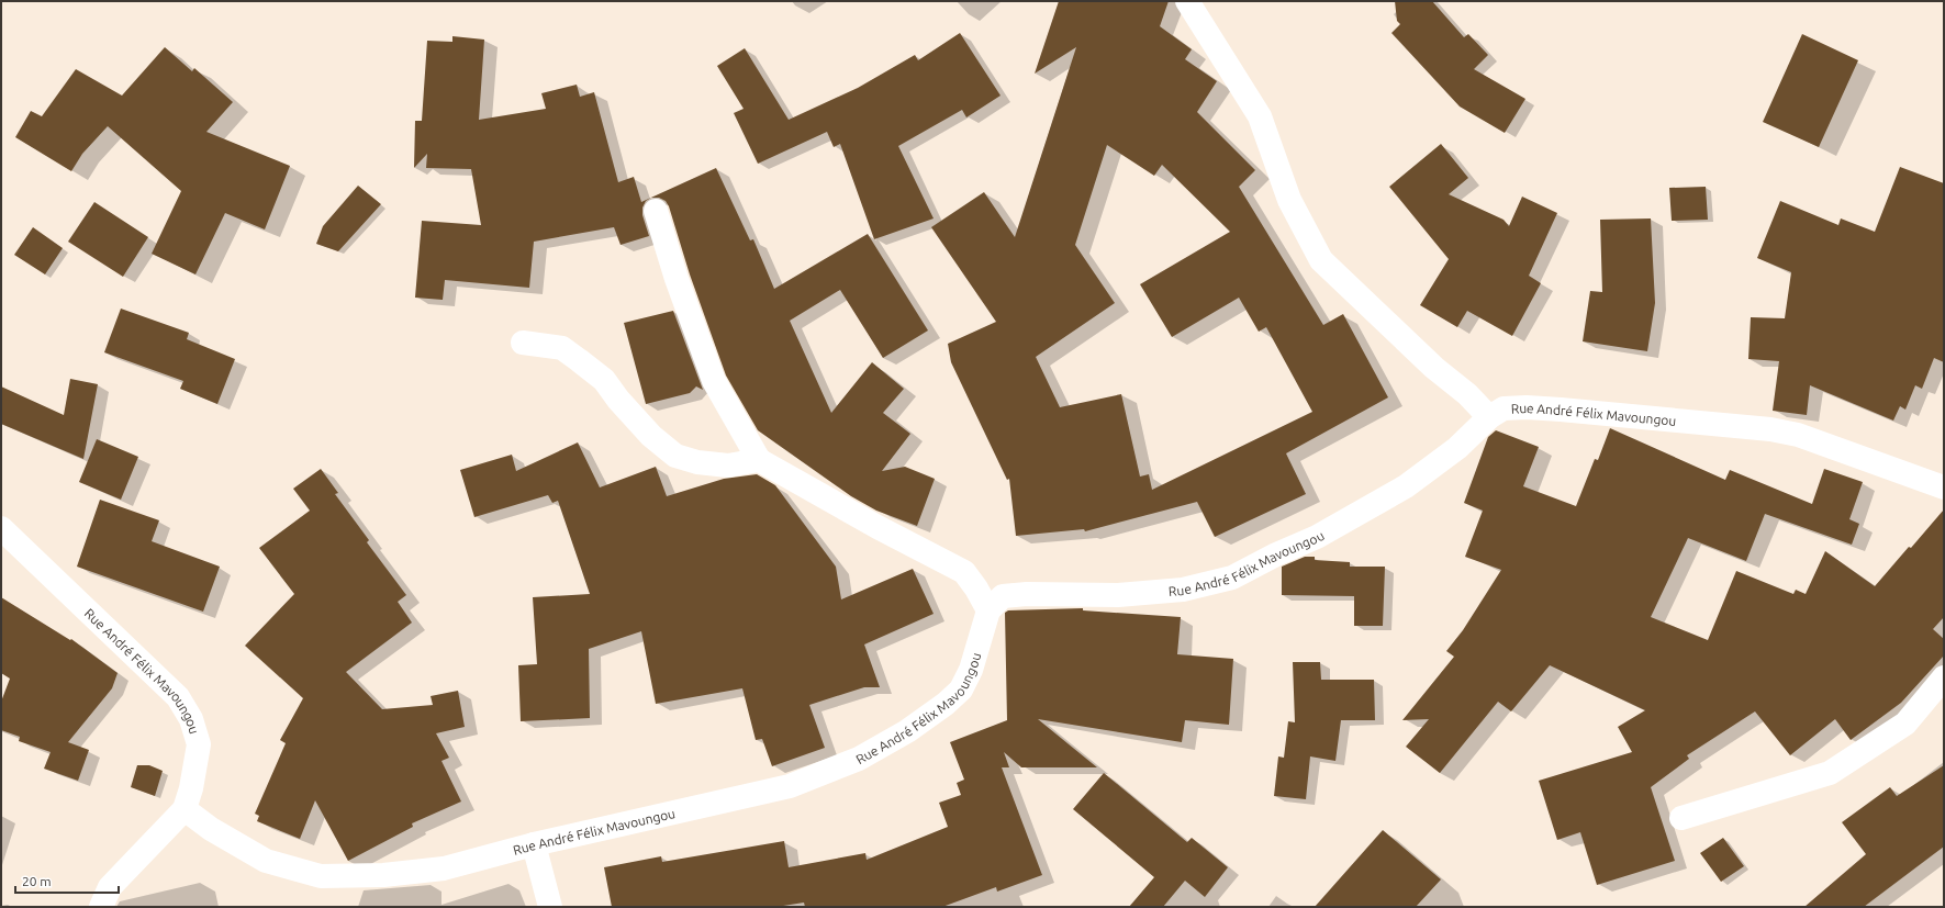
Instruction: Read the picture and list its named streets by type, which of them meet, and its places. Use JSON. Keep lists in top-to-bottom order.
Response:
{
  "streets": {
    "street": ["Rue André Félix Mavoungou"]
  },
  "scale_bar": "20 m"
}
